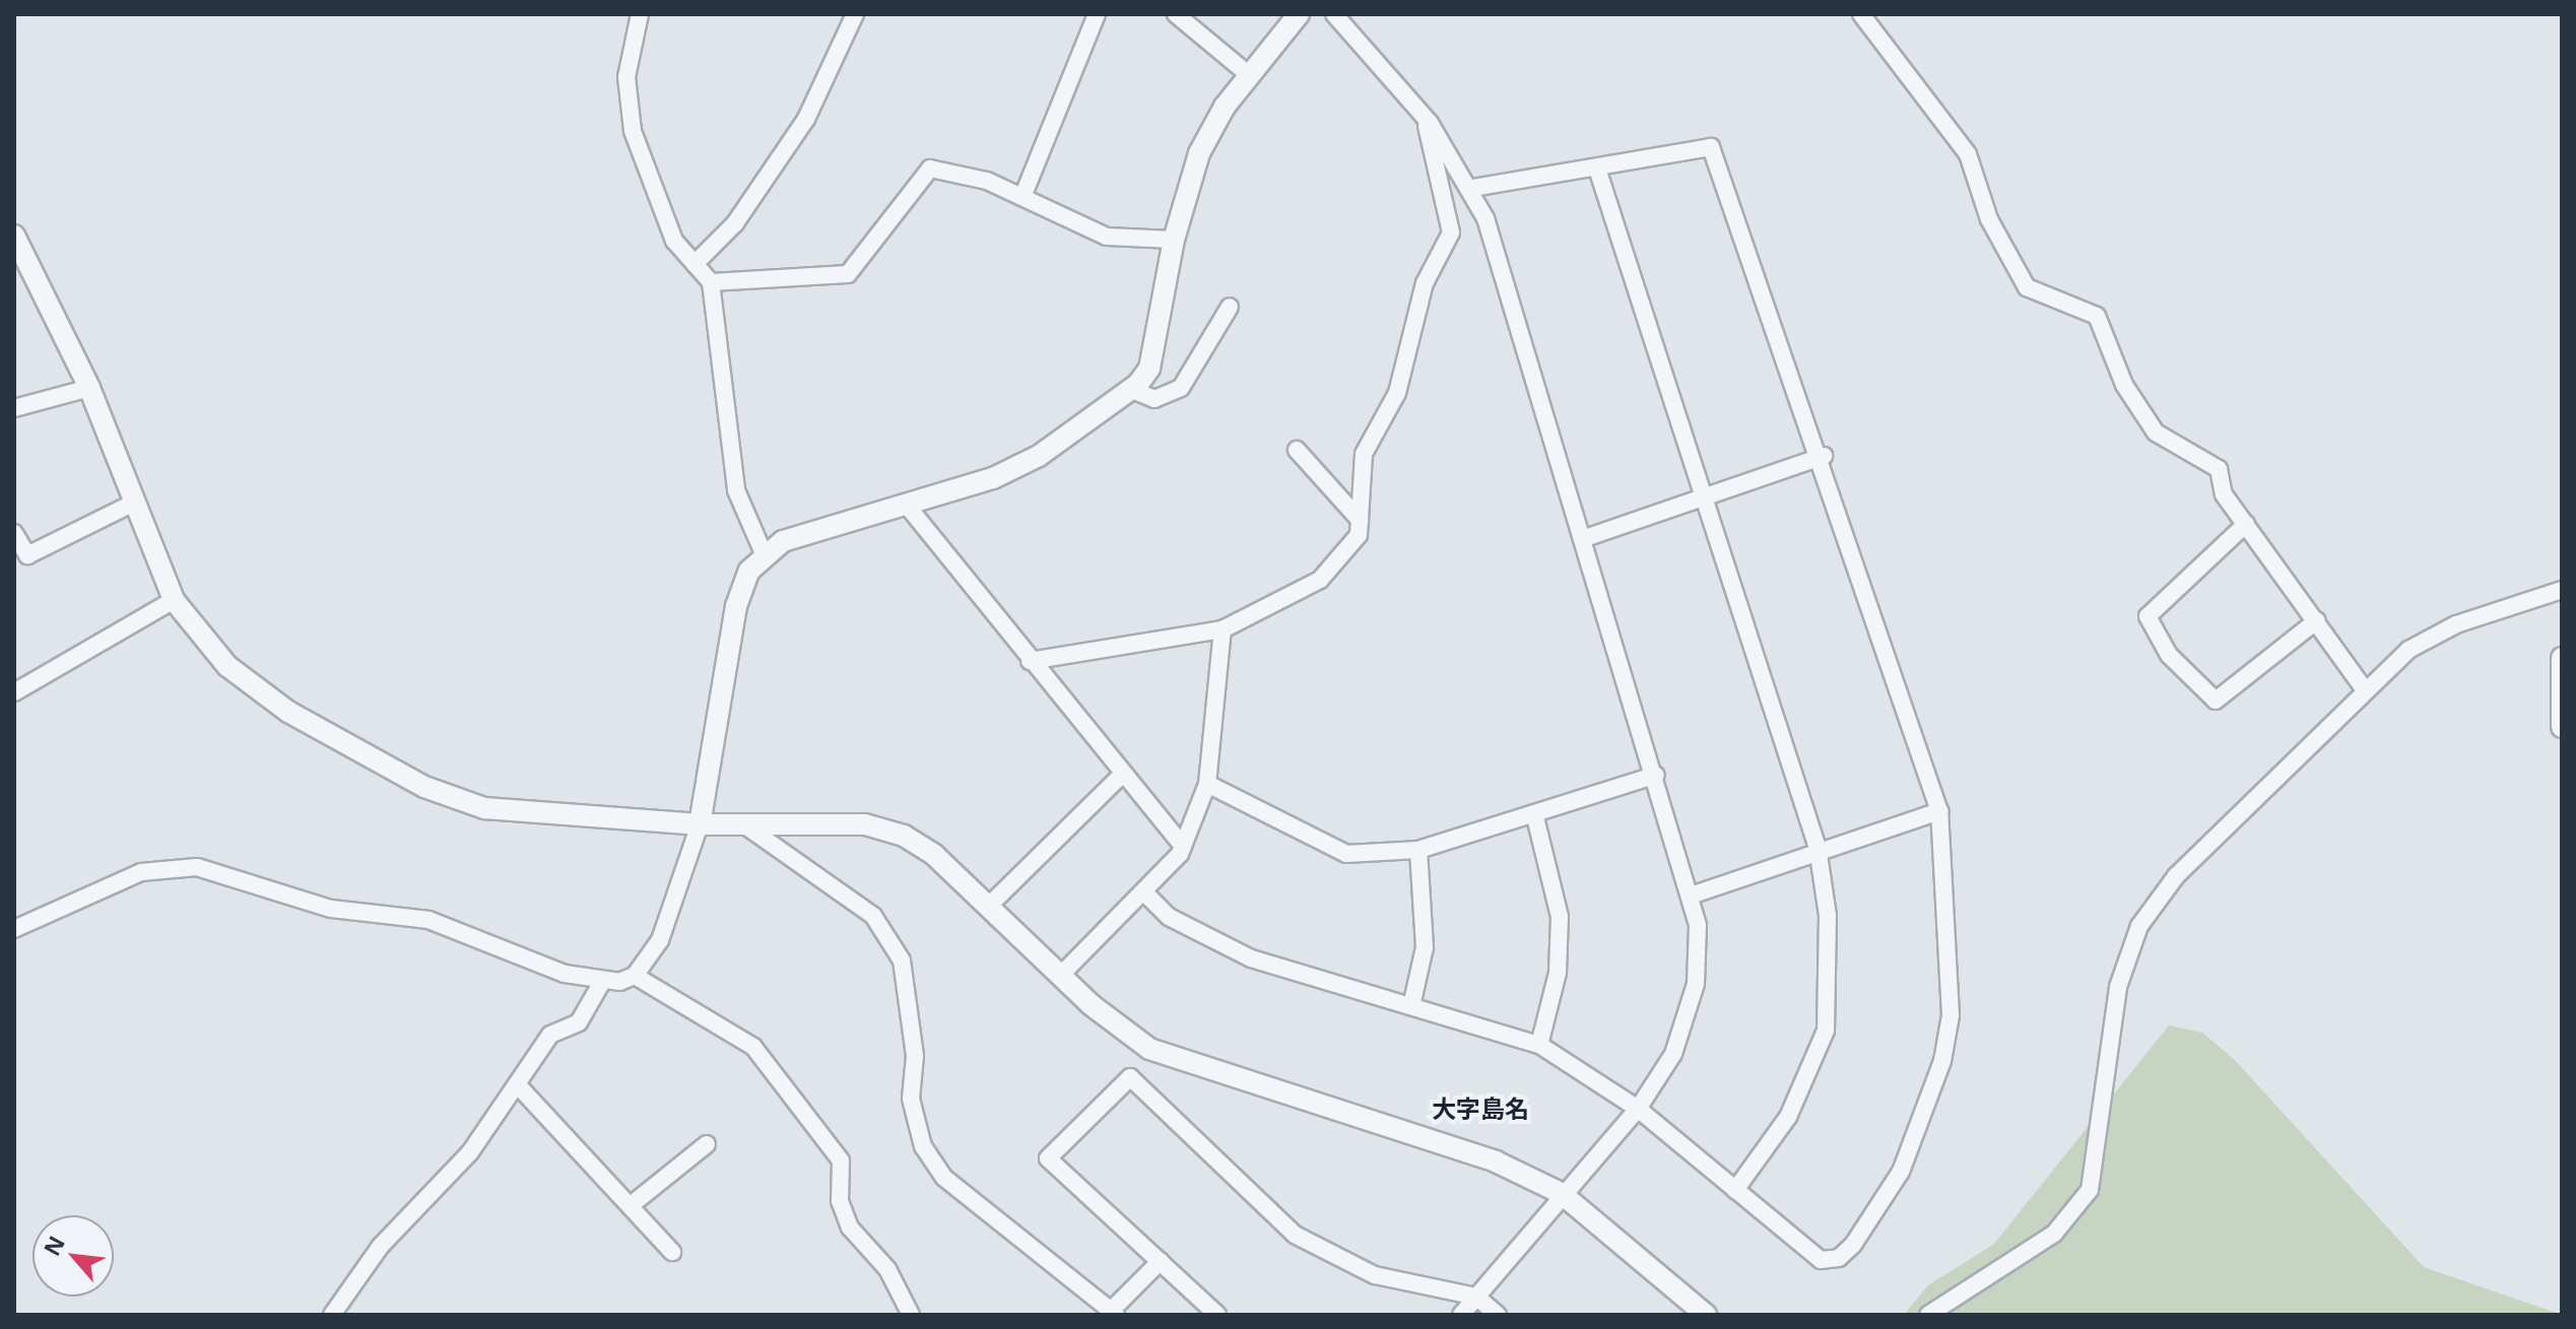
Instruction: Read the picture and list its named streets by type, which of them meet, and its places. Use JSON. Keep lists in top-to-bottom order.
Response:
{
  "districts": ["大字島名"],
  "north": "top left"
}
